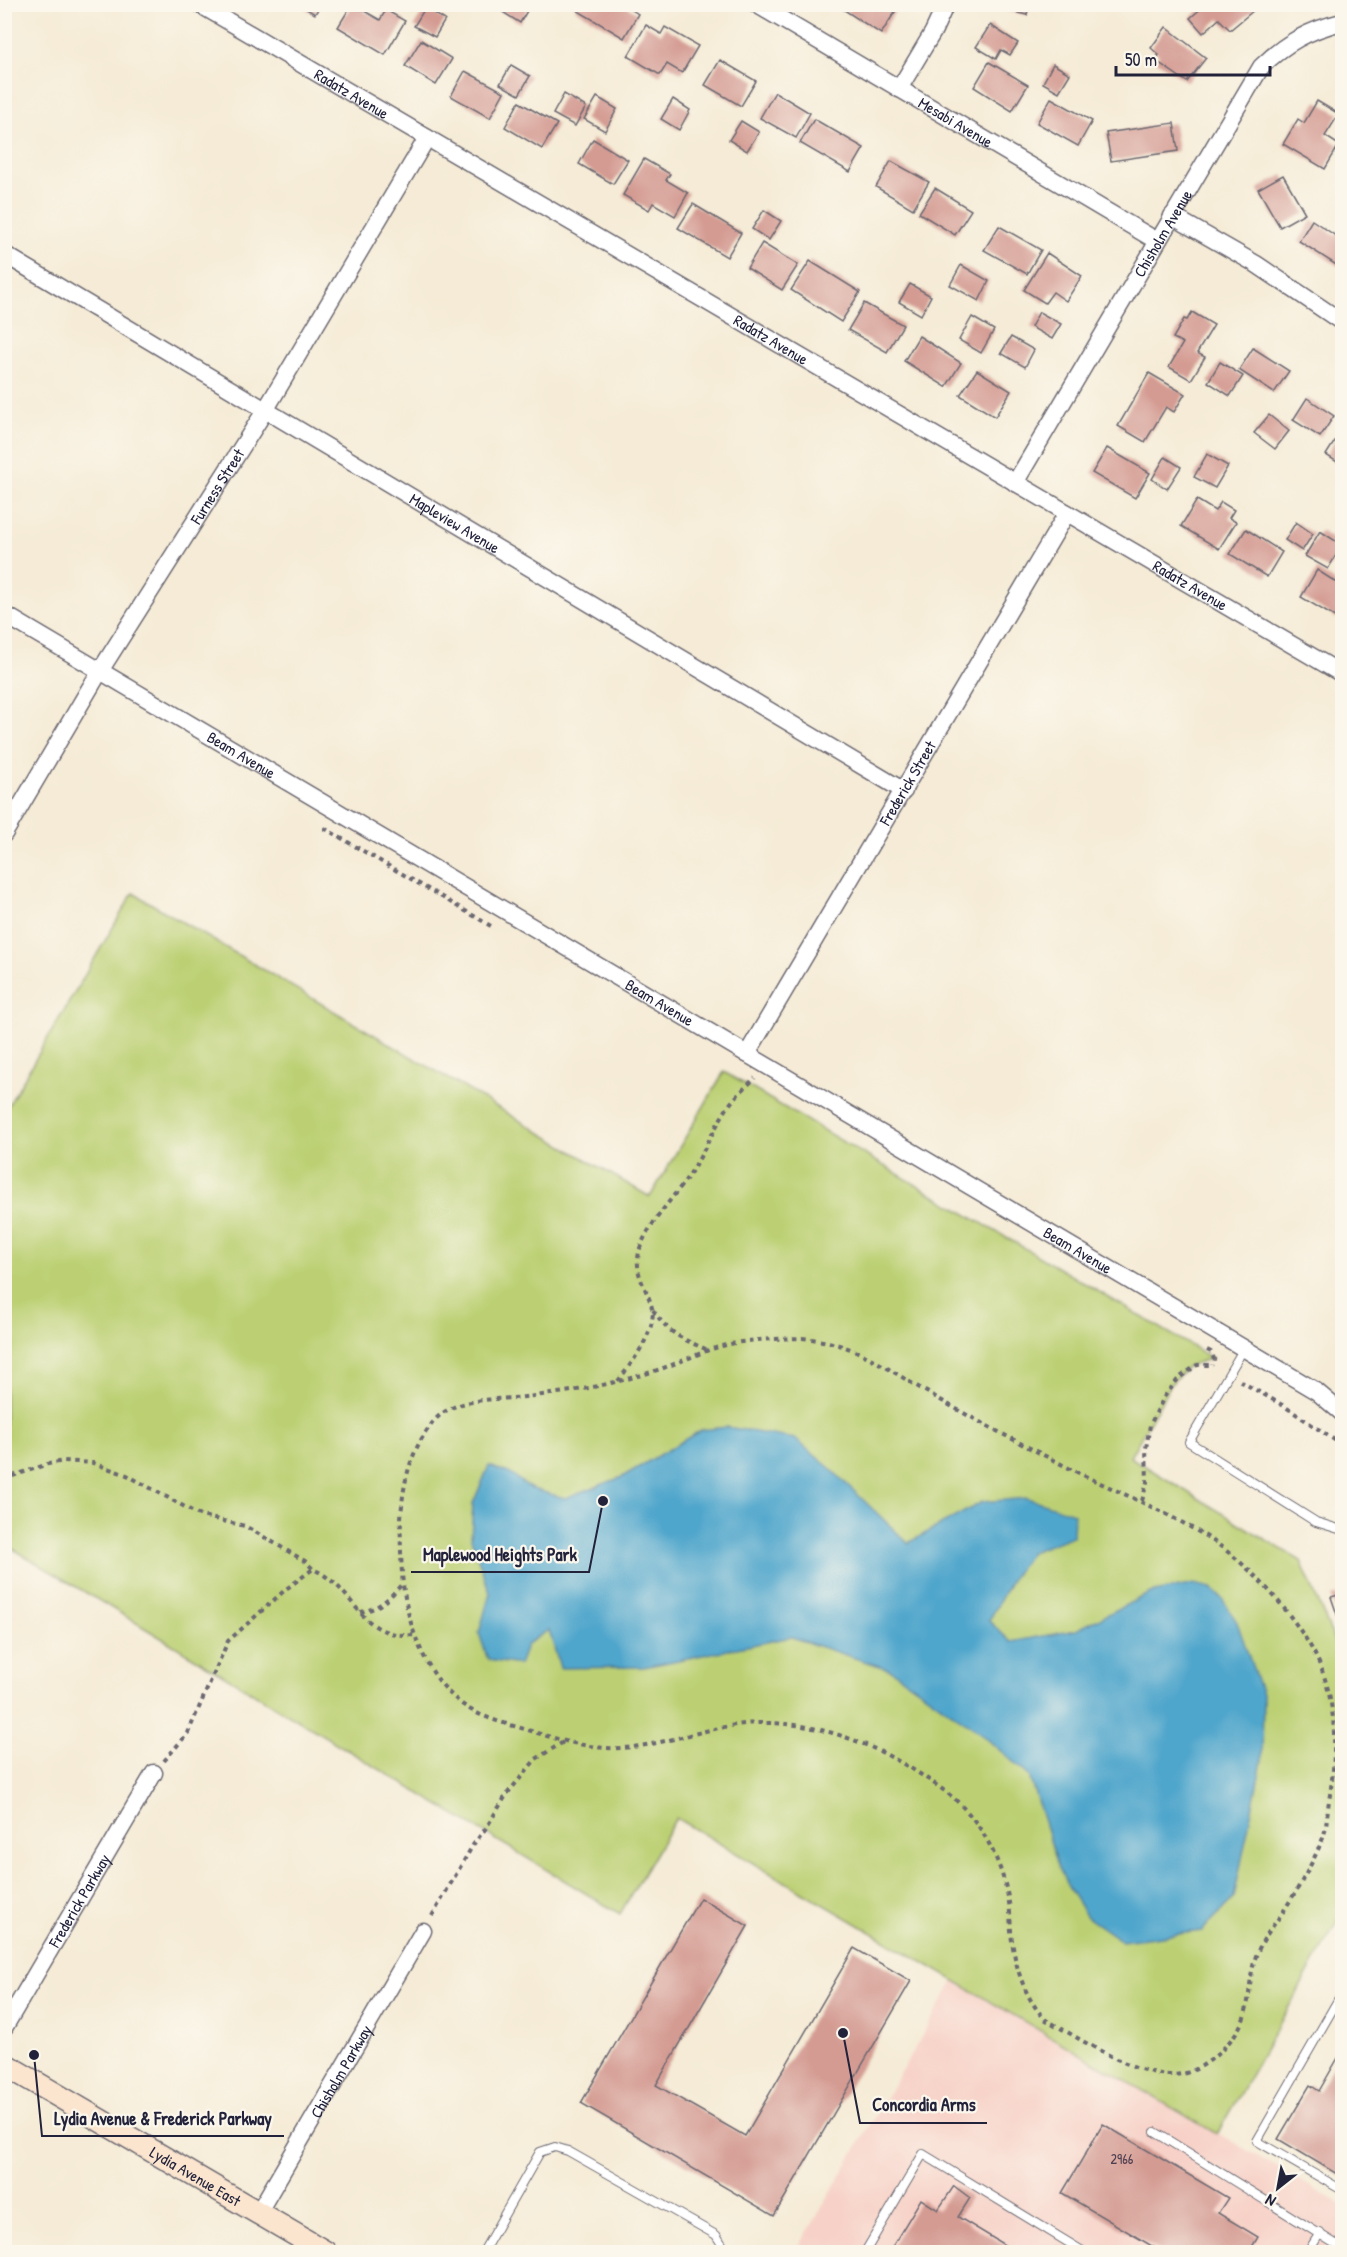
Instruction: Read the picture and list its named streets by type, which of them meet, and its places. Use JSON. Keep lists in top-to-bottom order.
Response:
{
  "streets": {
    "street": [
      "Radatz Avenue",
      "Mesabi Avenue",
      "Chisholm Avenue",
      "Furness Street",
      "Mapleview Avenue",
      "Beam Avenue",
      "Frederick Street",
      "Frederick Parkway",
      "Chisholm Parkway",
      "Lydia Avenue East"
    ]
  },
  "crossings": [
    ["Radatz Avenue", "Chisholm Avenue"],
    ["Radatz Avenue", "Furness Street"],
    ["Radatz Avenue", "Frederick Street"],
    ["Mesabi Avenue", "Chisholm Avenue"],
    ["Furness Street", "Mapleview Avenue"],
    ["Furness Street", "Beam Avenue"],
    ["Mapleview Avenue", "Frederick Street"],
    ["Beam Avenue", "Frederick Street"],
    ["Chisholm Parkway", "Lydia Avenue East"]
  ],
  "places": ["Maplewood Heights Park", "Concordia Arms", "Lydia Avenue & Frederick Parkway"],
  "house_numbers": ["2966"],
  "scale_bar": "50 m",
  "north": "bottom left"
}
